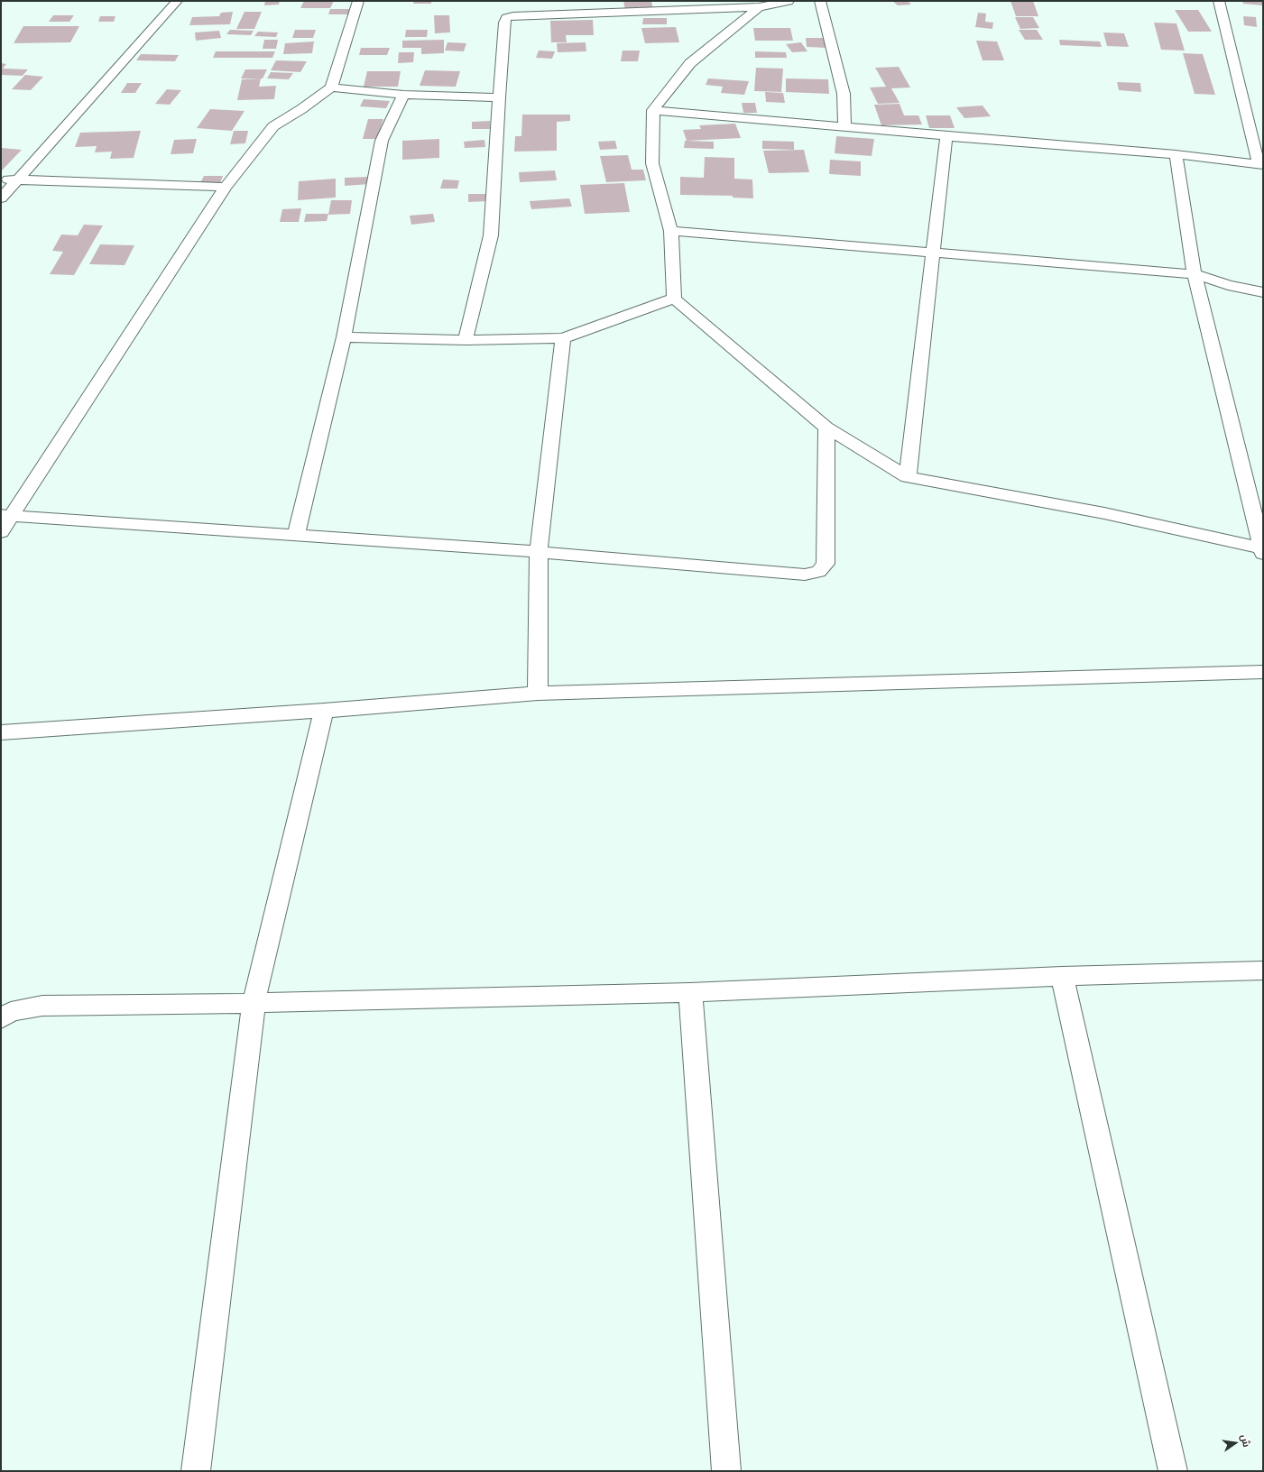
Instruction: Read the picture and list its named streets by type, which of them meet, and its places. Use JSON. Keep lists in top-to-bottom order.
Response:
{
  "north": "right"
}
